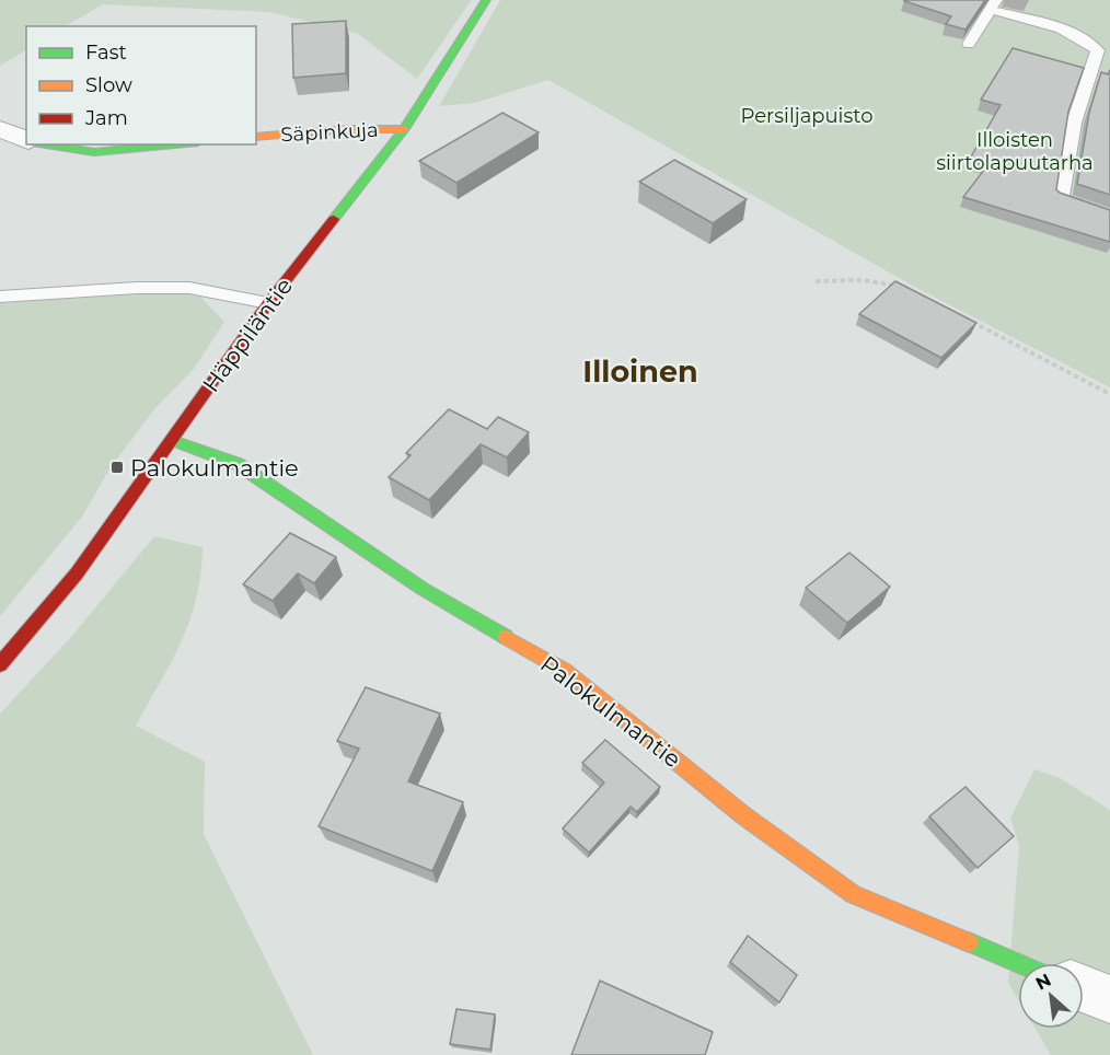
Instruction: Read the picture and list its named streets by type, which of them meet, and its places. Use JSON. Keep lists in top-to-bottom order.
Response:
{
  "streets": {
    "street": ["Säpinkuja", "Häppiläntie", "Palokulmantie"]
  },
  "crossings": [
    ["Säpinkuja", "Häppiläntie"],
    ["Häppiläntie", "Palokulmantie"]
  ],
  "districts": ["Illoinen"],
  "parks": ["Persiljapuisto", "Illoisten siirtolapuutarha"],
  "places": {
    "transit": ["Palokulmantie"]
  },
  "legend": ["Fast", "Slow", "Jam"],
  "north": "top left"
}
